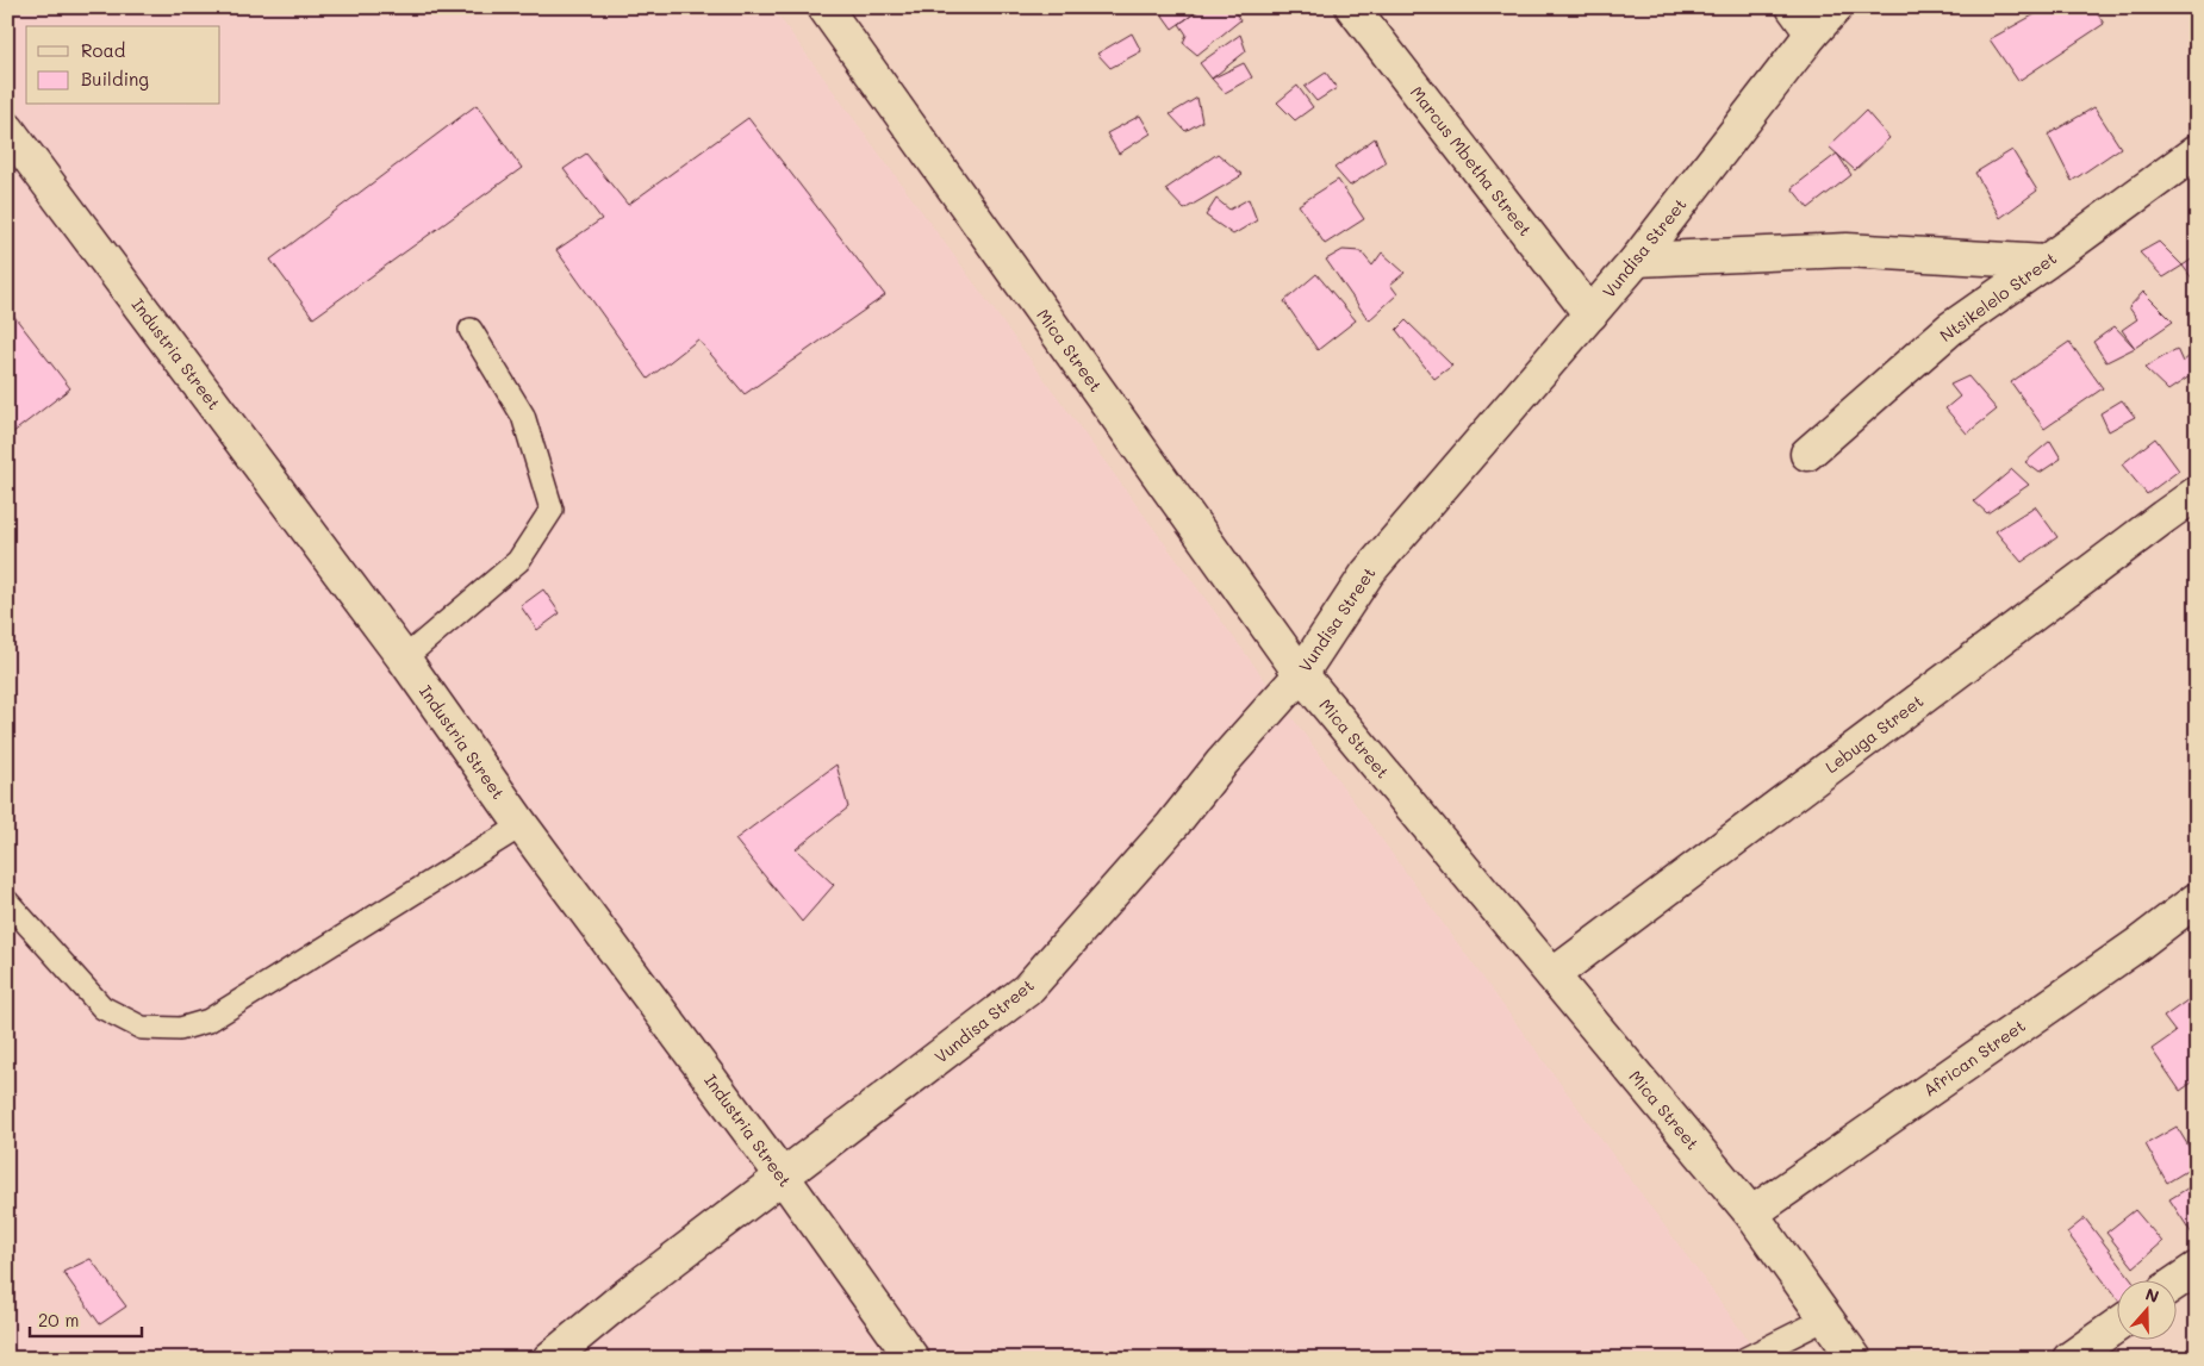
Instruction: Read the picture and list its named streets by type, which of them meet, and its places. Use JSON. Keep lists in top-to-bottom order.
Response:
{
  "streets": {
    "street": [
      "Marcus Mbetha Street",
      "Vundisa Street",
      "Ntsikelelo Street",
      "Mica Street",
      "Industria Street",
      "Lebuga Street",
      "African Street"
    ]
  },
  "crossings": [
    ["Marcus Mbetha Street", "Vundisa Street"],
    ["Vundisa Street", "Mica Street"],
    ["Vundisa Street", "Industria Street"],
    ["Mica Street", "Lebuga Street"],
    ["Mica Street", "African Street"]
  ],
  "legend": ["Road", "Building"],
  "scale_bar": "20 m",
  "north": "top"
}
